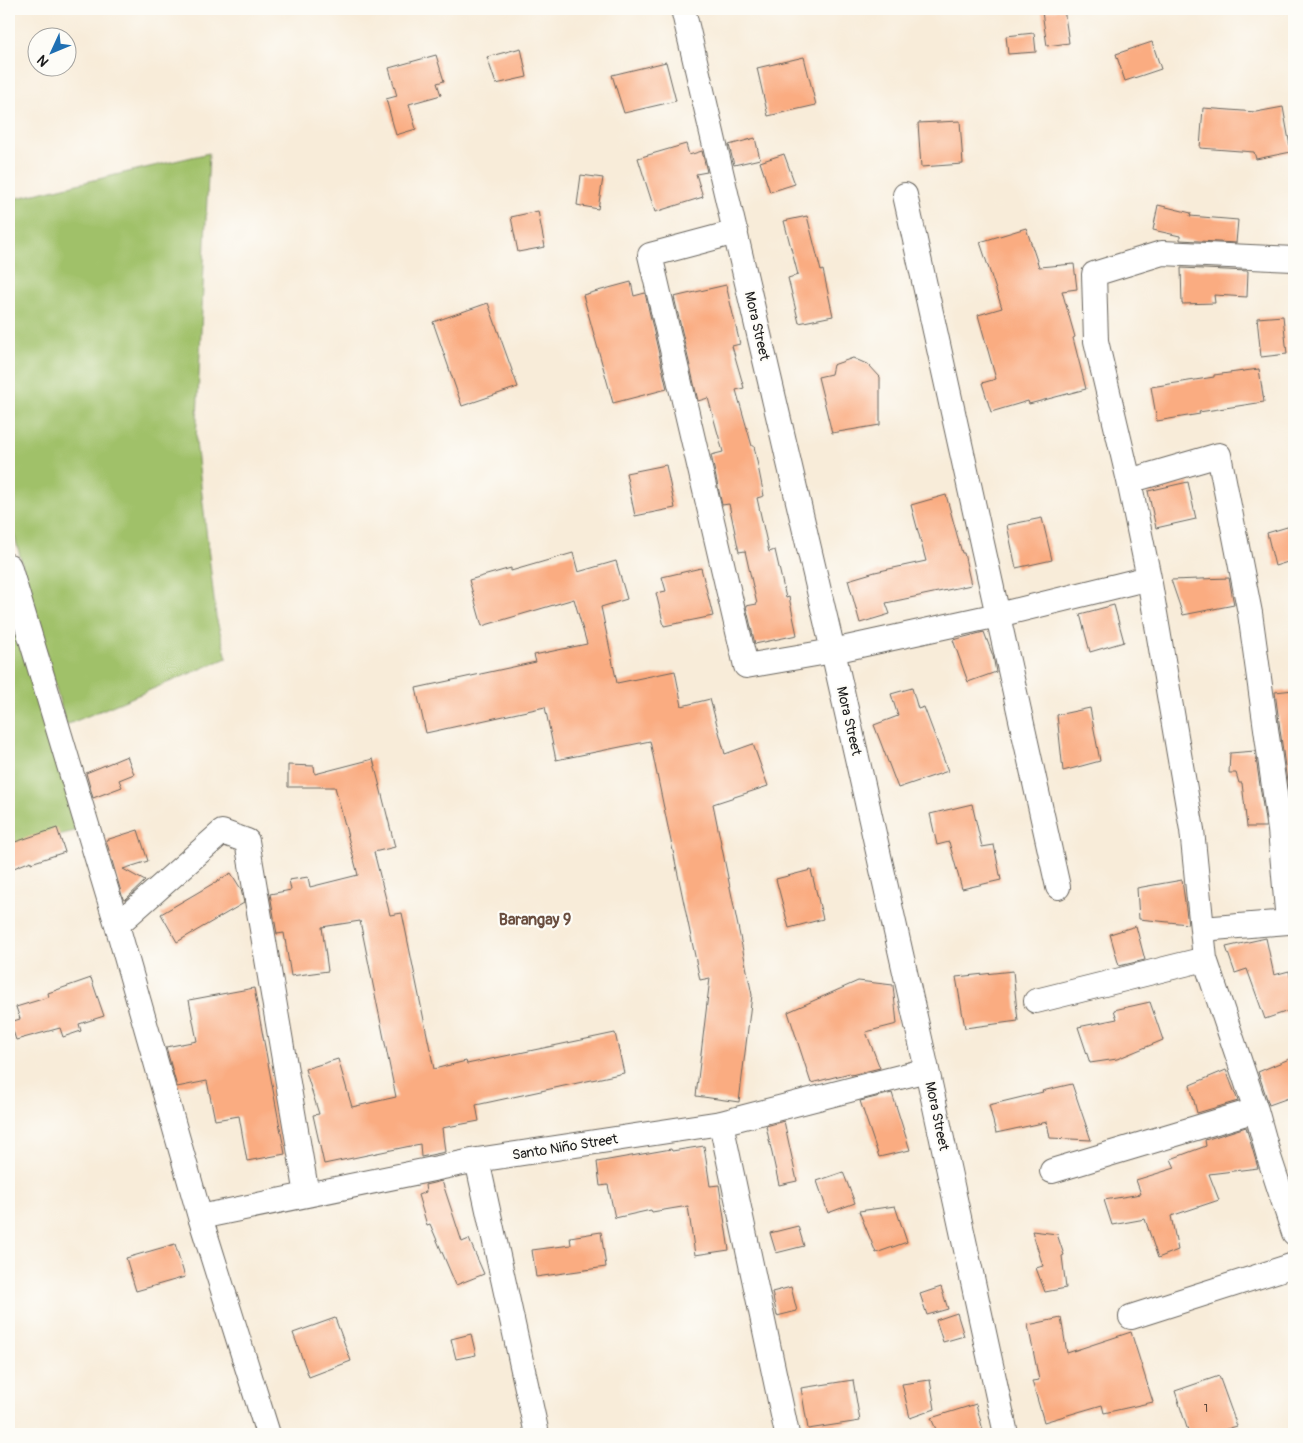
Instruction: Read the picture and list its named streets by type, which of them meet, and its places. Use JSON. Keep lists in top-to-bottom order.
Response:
{
  "streets": {
    "street": ["Mora Street", "Santo Niño Street"]
  },
  "crossings": [
    ["Mora Street", "Santo Niño Street"]
  ],
  "districts": ["Barangay 9"],
  "house_numbers": ["1"],
  "north": "bottom left"
}
